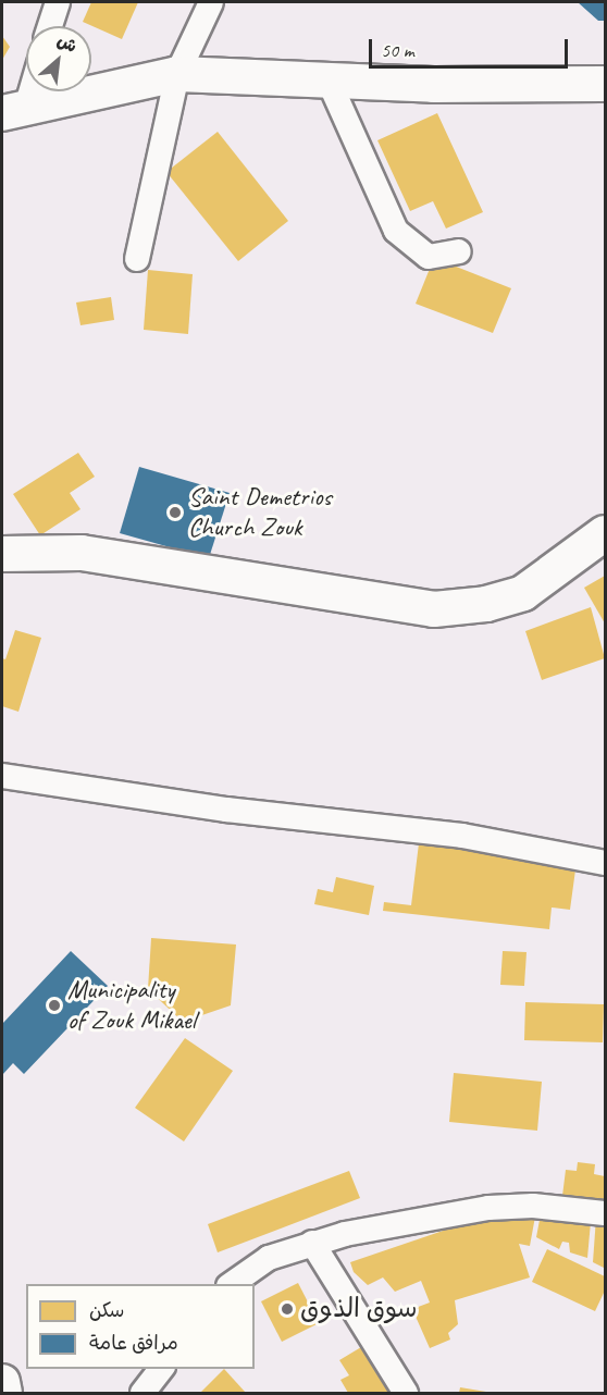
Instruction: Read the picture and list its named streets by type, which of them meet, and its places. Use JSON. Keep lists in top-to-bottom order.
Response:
{
  "places": ["Saint Demetrios Church Zouk", "Municipality of Zouk Mikael", "سوق الذوق"],
  "legend": ["سكن", "مرافق عامة"],
  "scale_bar": "50 m",
  "north": "top right"
}
